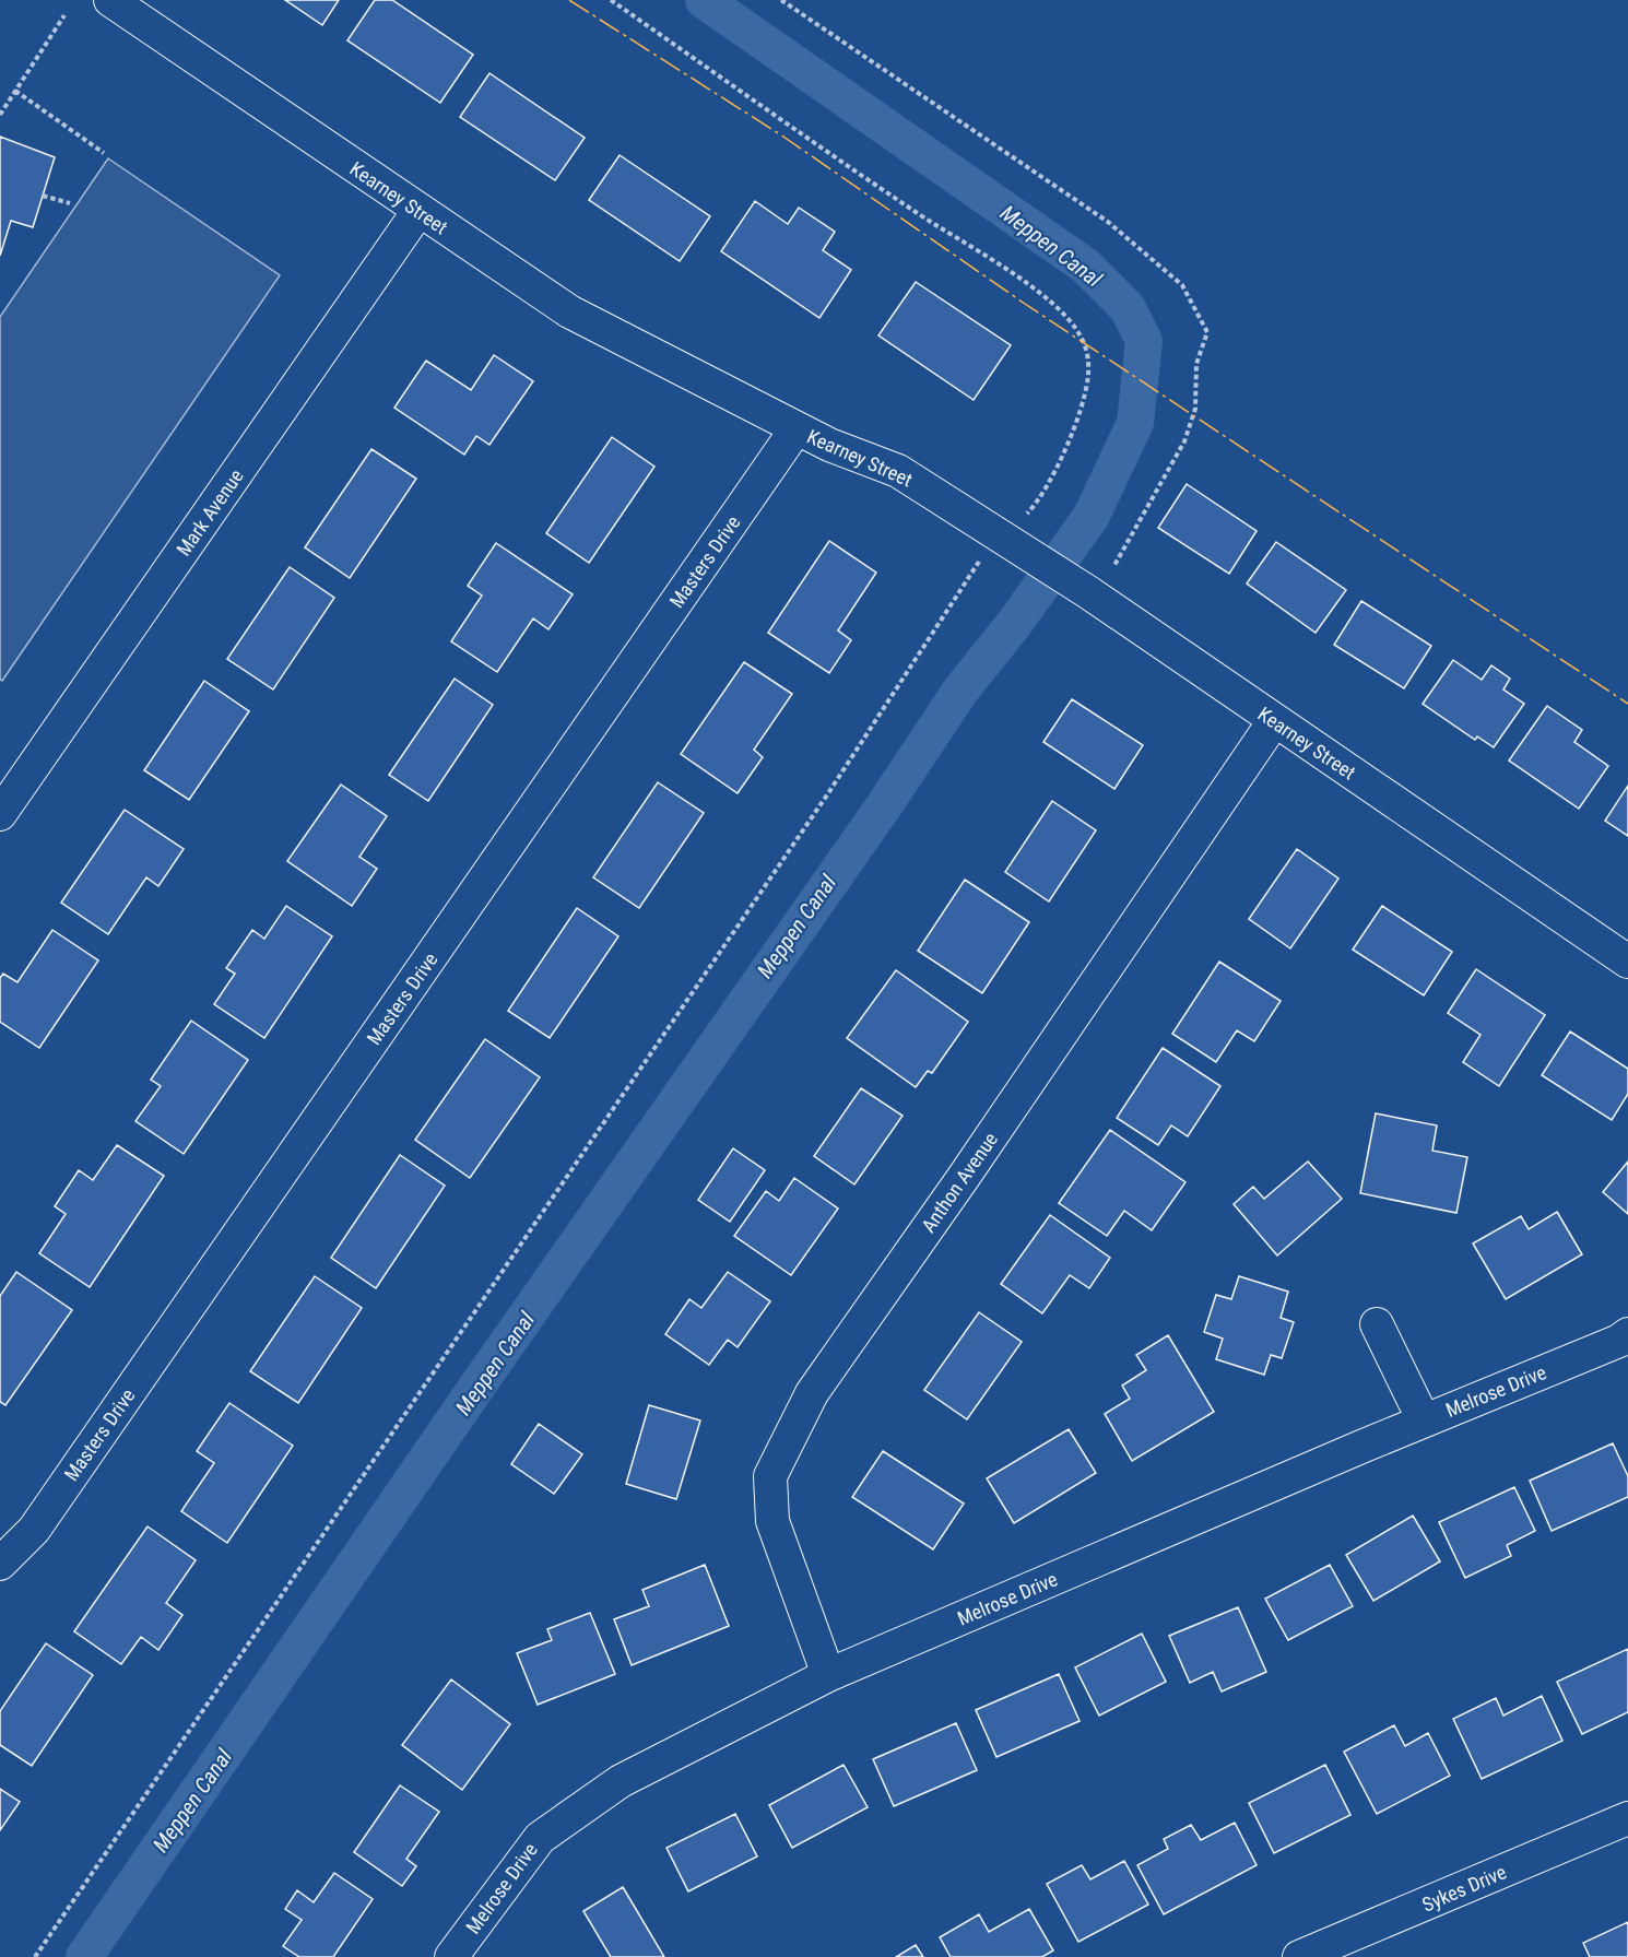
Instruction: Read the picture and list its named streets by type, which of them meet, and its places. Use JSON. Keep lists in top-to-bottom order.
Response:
{
  "streets": {
    "street": [
      "Kearney Street",
      "Mark Avenue",
      "Masters Drive",
      "Anthon Avenue",
      "Melrose Drive",
      "Sykes Drive"
    ]
  },
  "crossings": [
    ["Kearney Street", "Mark Avenue"],
    ["Kearney Street", "Masters Drive"],
    ["Kearney Street", "Anthon Avenue"],
    ["Anthon Avenue", "Melrose Drive"]
  ],
  "water": ["Meppen Canal"]
}
